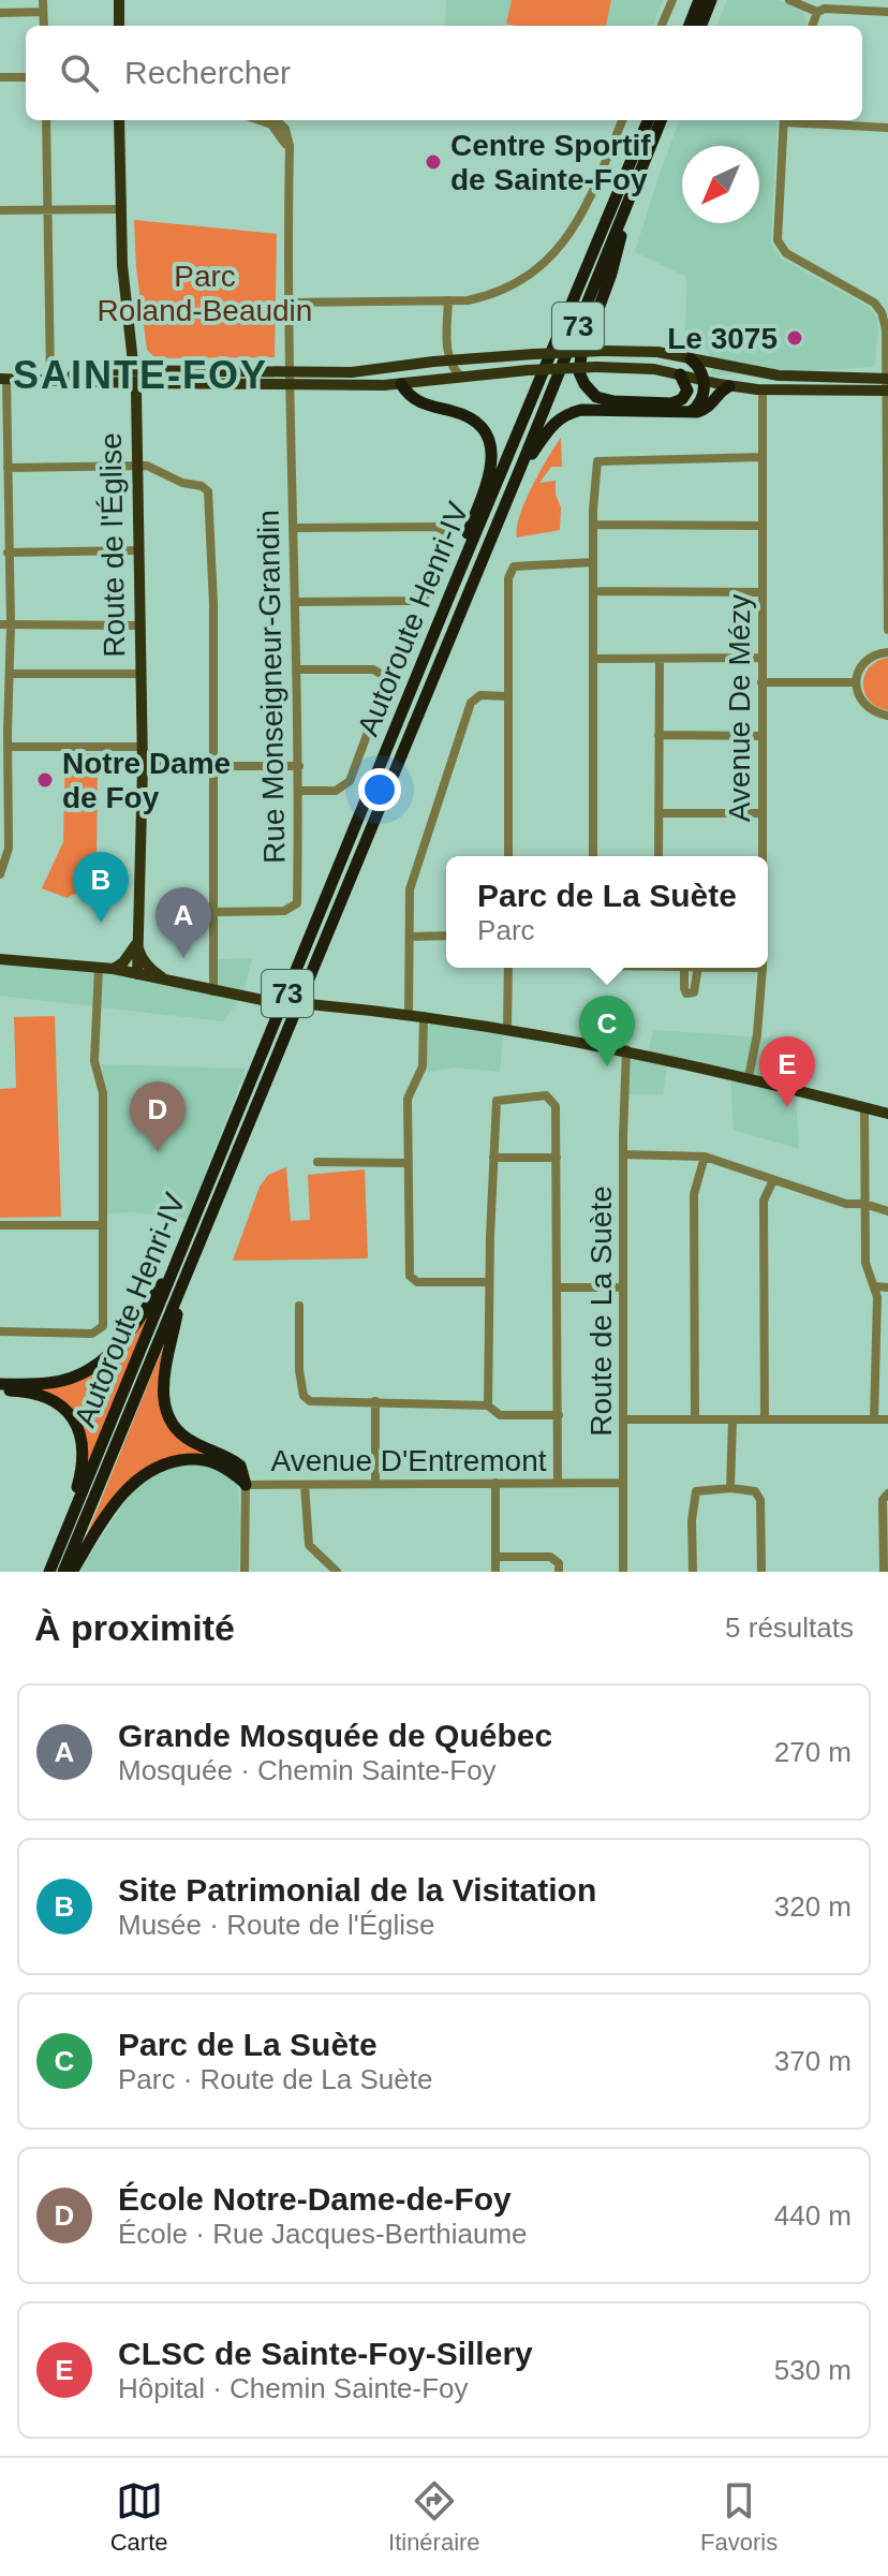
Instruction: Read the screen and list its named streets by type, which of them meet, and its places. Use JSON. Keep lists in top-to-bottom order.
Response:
{
  "streets": {
    "highway": ["73", "Autoroute Henri-IV"],
    "main road": ["Route de l'Église"],
    "street": [
      "Rue Monseigneur-Grandin",
      "Avenue De Mézy",
      "Route de La Suète",
      "Avenue D'Entremont"
    ]
  },
  "crossings": [
    ["Route de La Suète", "Avenue D'Entremont"]
  ],
  "districts": ["SAINTE-FOY"],
  "parks": ["Parc Roland-Beaudin"],
  "places": ["Centre Sportif de Sainte-Foy", "Le 3075", "Notre Dame de Foy"],
  "north": "bottom left",
  "page": {
    "search": "Rechercher",
    "pins": [
      "B",
      "A",
      "C",
      "E",
      "D"
    ],
    "popup": ["Parc de La Suète", "Parc"],
    "heading": ["À proximité", "5 résultats"],
    "list": [
      {
        "mark": "A",
        "name": "Grande Mosquée de Québec",
        "note": "Mosquée · Chemin Sainte-Foy",
        "value": "270 m"
      },
      {
        "mark": "B",
        "name": "Site Patrimonial de la Visitation",
        "note": "Musée · Route de l'Église",
        "value": "320 m"
      },
      {
        "mark": "C",
        "name": "Parc de La Suète",
        "note": "Parc · Route de La Suète",
        "value": "370 m"
      },
      {
        "mark": "D",
        "name": "École Notre-Dame-de-Foy",
        "note": "École · Rue Jacques-Berthiaume",
        "value": "440 m"
      },
      {
        "mark": "E",
        "name": "CLSC de Sainte-Foy-Sillery",
        "note": "Hôpital · Chemin Sainte-Foy",
        "value": "530 m"
      }
    ],
    "nav": ["Carte", "Itinéraire", "Favoris"]
  }
}
